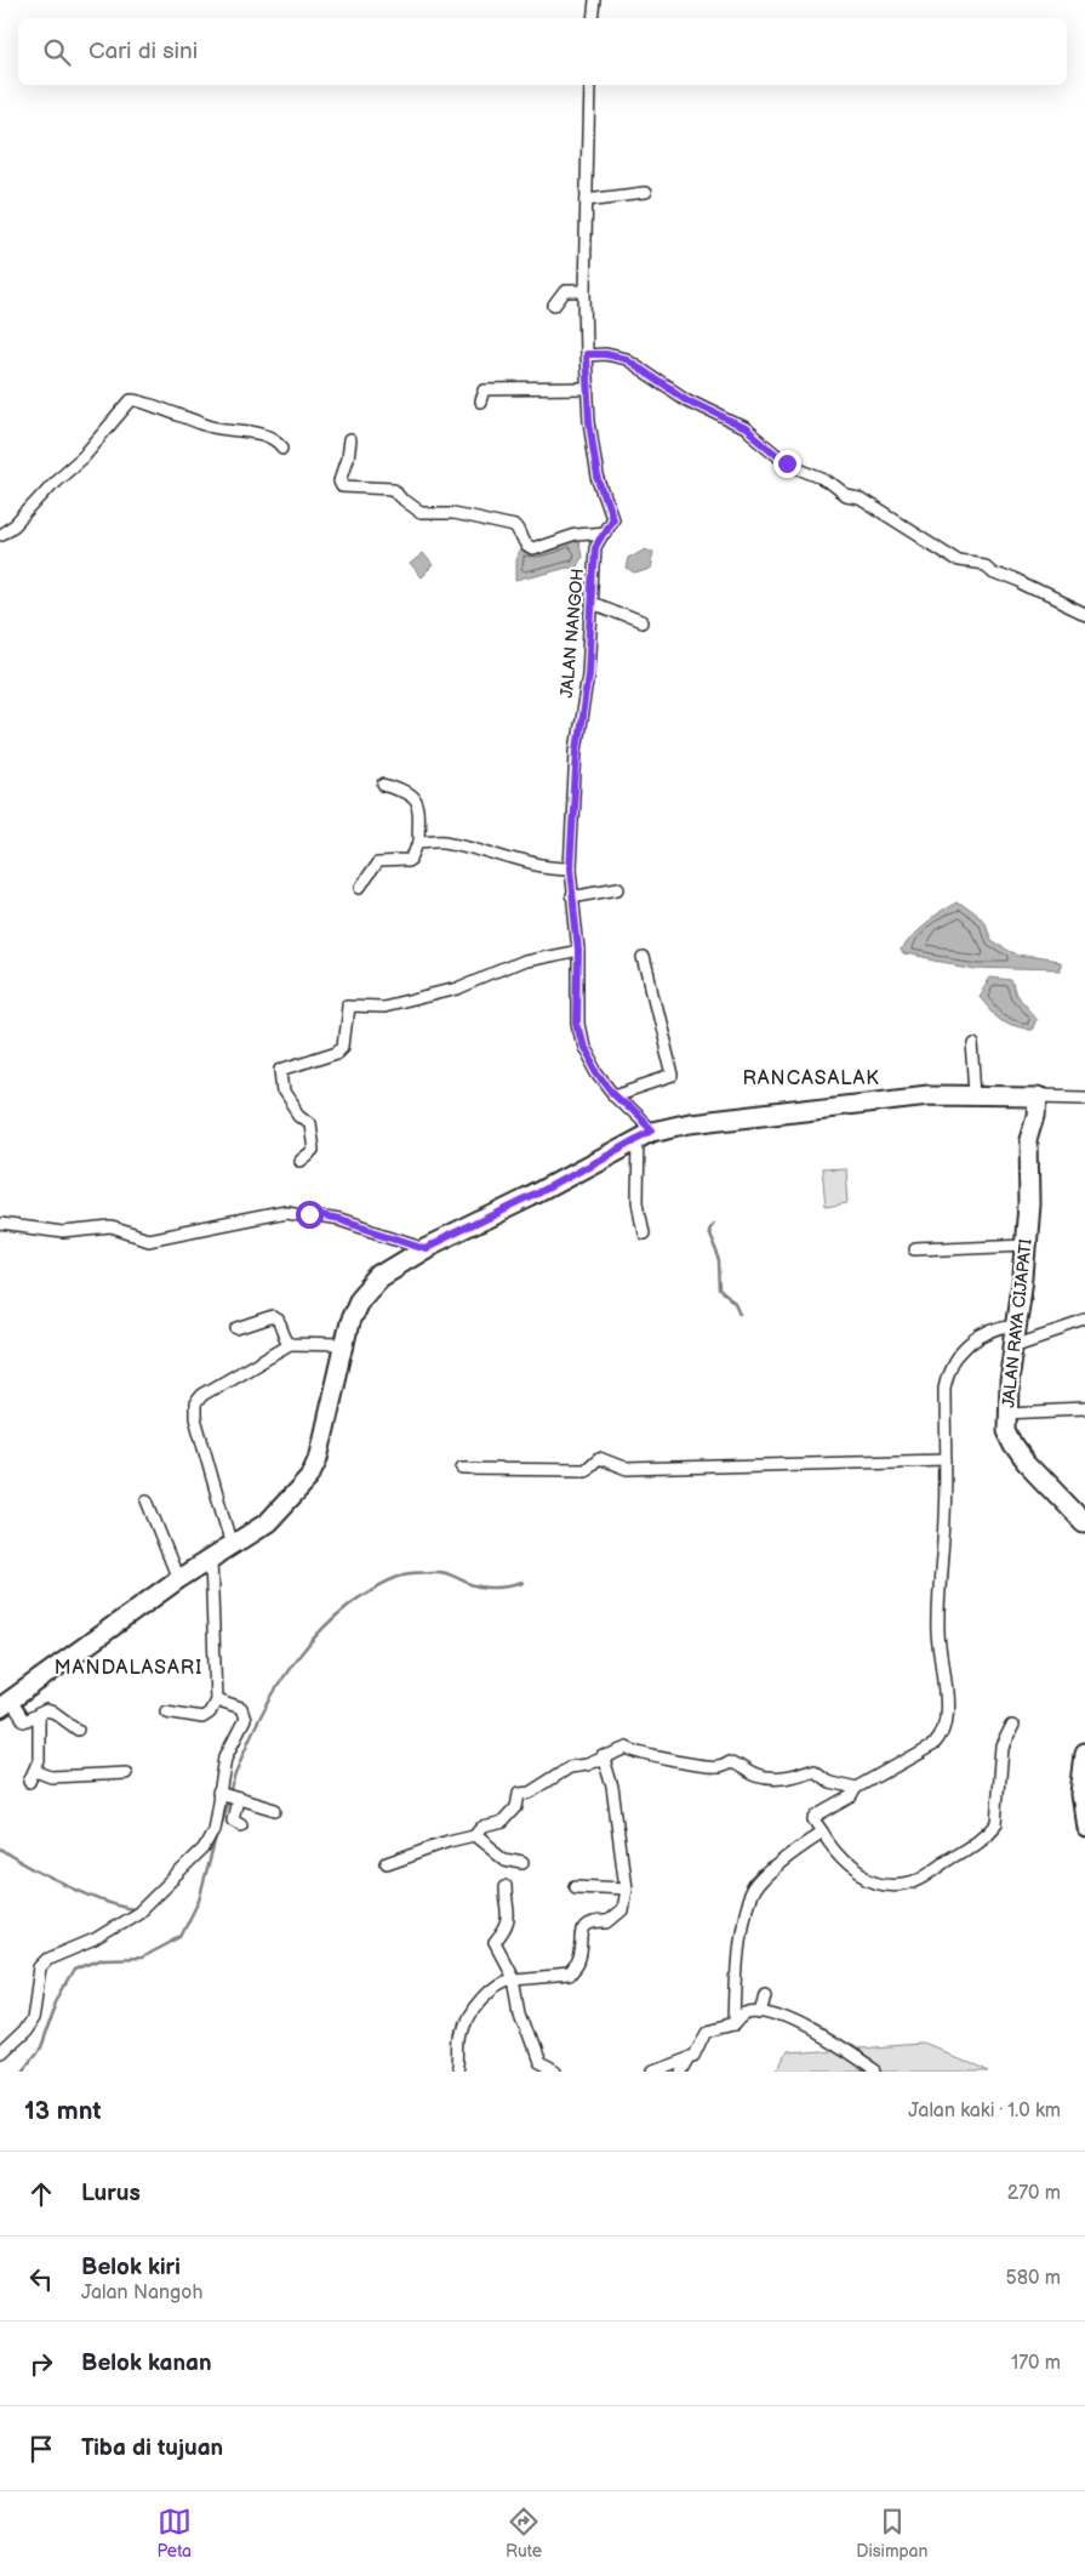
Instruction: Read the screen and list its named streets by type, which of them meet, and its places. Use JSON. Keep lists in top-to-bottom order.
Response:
{
  "streets": {
    "main road": ["JALAN RAYA CIJAPATI"],
    "street": ["JALAN NANGOH"]
  },
  "districts": ["RANCASALAK", "MANDALASARI"],
  "page": {
    "search": "Cari di sini",
    "heading": ["13 mnt", "Jalan kaki · 1.0 km"],
    "list": [
      ["Lurus", "270 m"],
      ["Belok kiri", "Jalan Nangoh", "580 m"],
      ["Belok kanan", "170 m"],
      "Tiba di tujuan"
    ],
    "nav": ["Peta", "Rute", "Disimpan"]
  }
}
